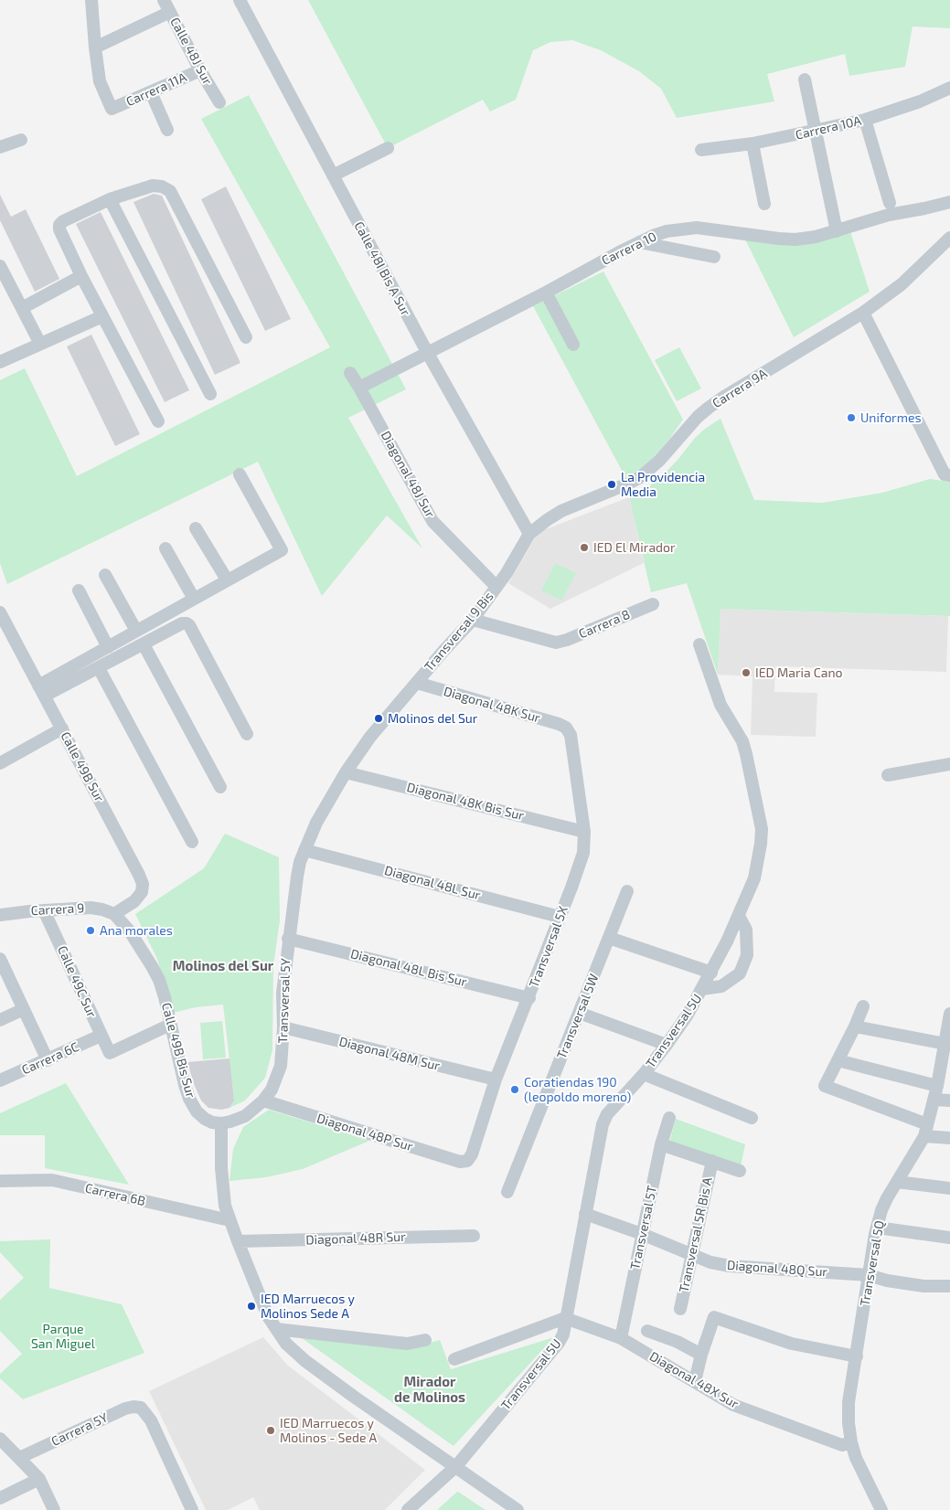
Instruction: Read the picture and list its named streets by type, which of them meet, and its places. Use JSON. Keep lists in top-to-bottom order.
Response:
{
  "streets": {
    "street": [
      "Calle 48J Sur",
      "Carrera 11A",
      "Carrera 10A",
      "Carrera 10",
      "Calle 48I Bis A Sur",
      "Carrera 9A",
      "Diagonal 48J Sur",
      "Carrera 8",
      "Transversal 9 Bis",
      "Diagonal 48K Sur",
      "Calle 49B Sur",
      "Diagonal 48K Bis Sur",
      "Diagonal 48L Sur",
      "Carrera 9",
      "Transversal 5X",
      "Diagonal 48L Bis Sur",
      "Calle 49C Sur",
      "Transversal 5Y",
      "Transversal 5W",
      "Transversal 5U",
      "Calle 49B Bis Sur",
      "Diagonal 48M Sur",
      "Carrera 6C",
      "Diagonal 48P Sur",
      "Carrera 6B",
      "Transversal 5T",
      "Transversal 5R Bis A",
      "Diagonal 48R Sur",
      "Transversal 5Q",
      "Diagonal 48Q Sur",
      "Diagonal 48X Sur",
      "Carrera 5Y"
    ]
  },
  "crossings": [
    ["Calle 48J Sur", "Carrera 11A"],
    ["Carrera 10", "Calle 48I Bis A Sur"],
    ["Carrera 10", "Diagonal 48J Sur"],
    ["Calle 48I Bis A Sur", "Carrera 9A"],
    ["Calle 48I Bis A Sur", "Transversal 9 Bis"],
    ["Carrera 9A", "Transversal 9 Bis"],
    ["Diagonal 48J Sur", "Transversal 9 Bis"],
    ["Carrera 8", "Transversal 9 Bis"],
    ["Transversal 9 Bis", "Diagonal 48K Sur"],
    ["Transversal 9 Bis", "Diagonal 48K Bis Sur"],
    ["Transversal 9 Bis", "Transversal 5Y"],
    ["Diagonal 48K Sur", "Transversal 5X"],
    ["Calle 49B Sur", "Carrera 9"],
    ["Calle 49B Sur", "Calle 49B Bis Sur"],
    ["Diagonal 48K Bis Sur", "Transversal 5X"],
    ["Diagonal 48K Bis Sur", "Transversal 5Y"],
    ["Diagonal 48L Sur", "Transversal 5X"],
    ["Diagonal 48L Sur", "Transversal 5Y"],
    ["Carrera 9", "Calle 49C Sur"],
    ["Carrera 9", "Calle 49B Bis Sur"],
    ["Transversal 5X", "Diagonal 48L Bis Sur"],
    ["Transversal 5X", "Diagonal 48M Sur"],
    ["Transversal 5X", "Diagonal 48P Sur"],
    ["Diagonal 48L Bis Sur", "Transversal 5Y"],
    ["Calle 49C Sur", "Calle 49B Bis Sur"],
    ["Calle 49C Sur", "Carrera 6C"],
    ["Transversal 5Y", "Calle 49B Bis Sur"],
    ["Transversal 5Y", "Diagonal 48M Sur"],
    ["Transversal 5Y", "Diagonal 48P Sur"],
    ["Transversal 5U", "Diagonal 48Q Sur"],
    ["Transversal 5U", "Diagonal 48X Sur"],
    ["Transversal 5T", "Diagonal 48Q Sur"],
    ["Transversal 5T", "Diagonal 48X Sur"],
    ["Transversal 5R Bis A", "Diagonal 48Q Sur"],
    ["Transversal 5Q", "Diagonal 48Q Sur"],
    ["Transversal 5Q", "Diagonal 48X Sur"]
  ],
  "districts": ["Molinos del Sur", "Mirador de Molinos"],
  "parks": ["Parque San Miguel"],
  "places": [
    "Uniformes",
    "La Providencia Media",
    "IED El Mirador",
    "IED Maria Cano",
    "Molinos del Sur",
    "Ana morales",
    "Coratiendas 190 (leopoldo moreno)",
    "IED Marruecos y Molinos Sede A",
    "IED Marruecos y Molinos - Sede A"
  ]
}
